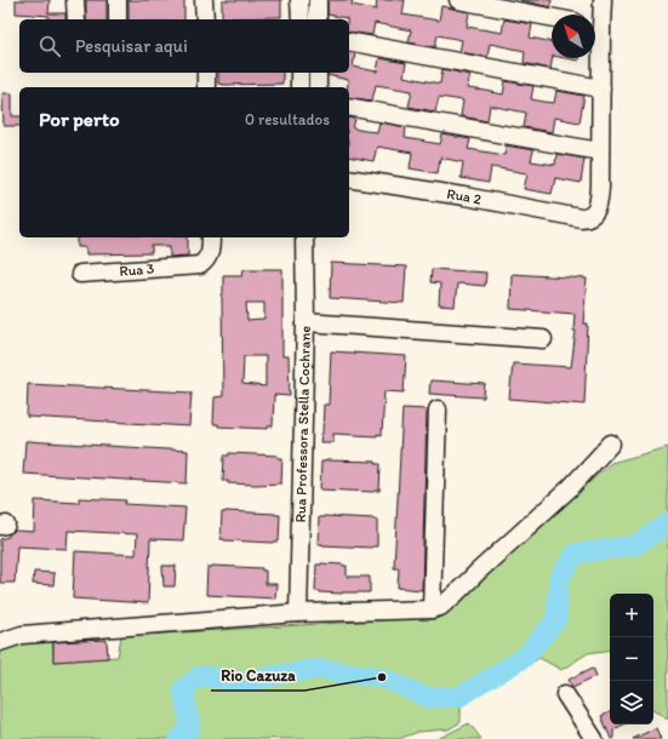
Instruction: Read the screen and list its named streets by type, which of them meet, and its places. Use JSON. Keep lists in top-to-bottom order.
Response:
{
  "streets": {
    "street": ["Rua 2", "Rua 3", "Rua Professora Stella Cochrane"]
  },
  "places": ["Rio Cazuza"],
  "north": "top left",
  "page": {
    "search": "Pesquisar aqui",
    "heading": ["Por perto", "0 resultados"],
    "map_buttons": ["+", "−"]
  }
}
